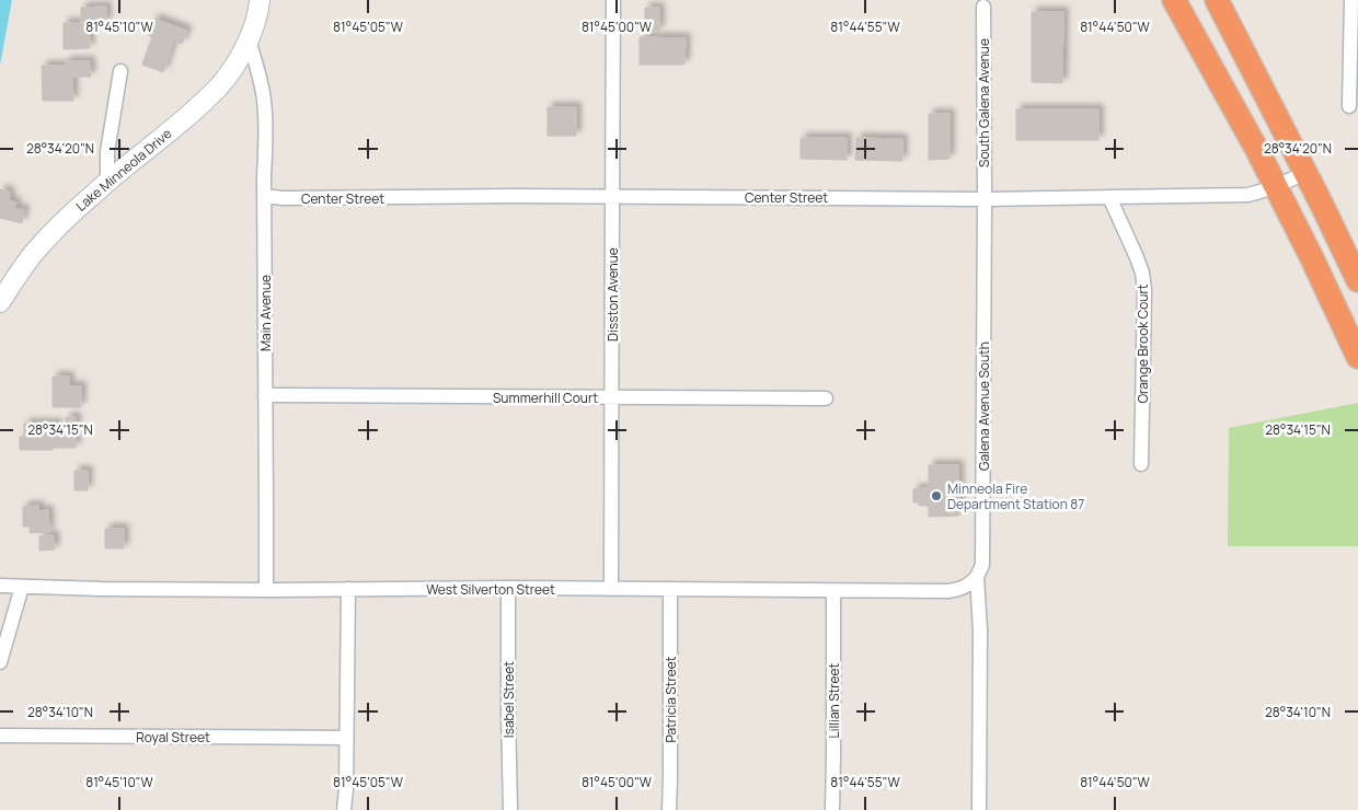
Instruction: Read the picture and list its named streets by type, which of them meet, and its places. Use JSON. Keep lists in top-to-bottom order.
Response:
{
  "streets": {
    "street": [
      "South Galena Avenue",
      "Lake Minneola Drive",
      "Center Street",
      "Disston Avenue",
      "Main Avenue",
      "Orange Brook Court",
      "Summerhill Court",
      "Galena Avenue South",
      "West Silverton Street",
      "Isabel Street",
      "Patricia Street",
      "Lillian Street",
      "Royal Street"
    ]
  },
  "crossings": [
    ["South Galena Avenue", "Center Street"],
    ["South Galena Avenue", "Galena Avenue South"],
    ["Lake Minneola Drive", "Main Avenue"],
    ["Center Street", "Disston Avenue"],
    ["Center Street", "Main Avenue"],
    ["Center Street", "Orange Brook Court"],
    ["Center Street", "Galena Avenue South"],
    ["Disston Avenue", "Summerhill Court"],
    ["Disston Avenue", "West Silverton Street"],
    ["Main Avenue", "Summerhill Court"],
    ["Main Avenue", "West Silverton Street"],
    ["Galena Avenue South", "West Silverton Street"],
    ["West Silverton Street", "Isabel Street"],
    ["West Silverton Street", "Patricia Street"],
    ["West Silverton Street", "Lillian Street"]
  ],
  "places": ["Minneola Fire Department Station 87"],
  "coordinates": [
    "81°45'10\"W",
    "81°45'05\"W",
    "81°45'00\"W",
    "81°44'55\"W",
    "81°44'50\"W",
    "28°34'20\"N",
    "28°34'15\"N",
    "28°34'10\"N"
  ]
}
